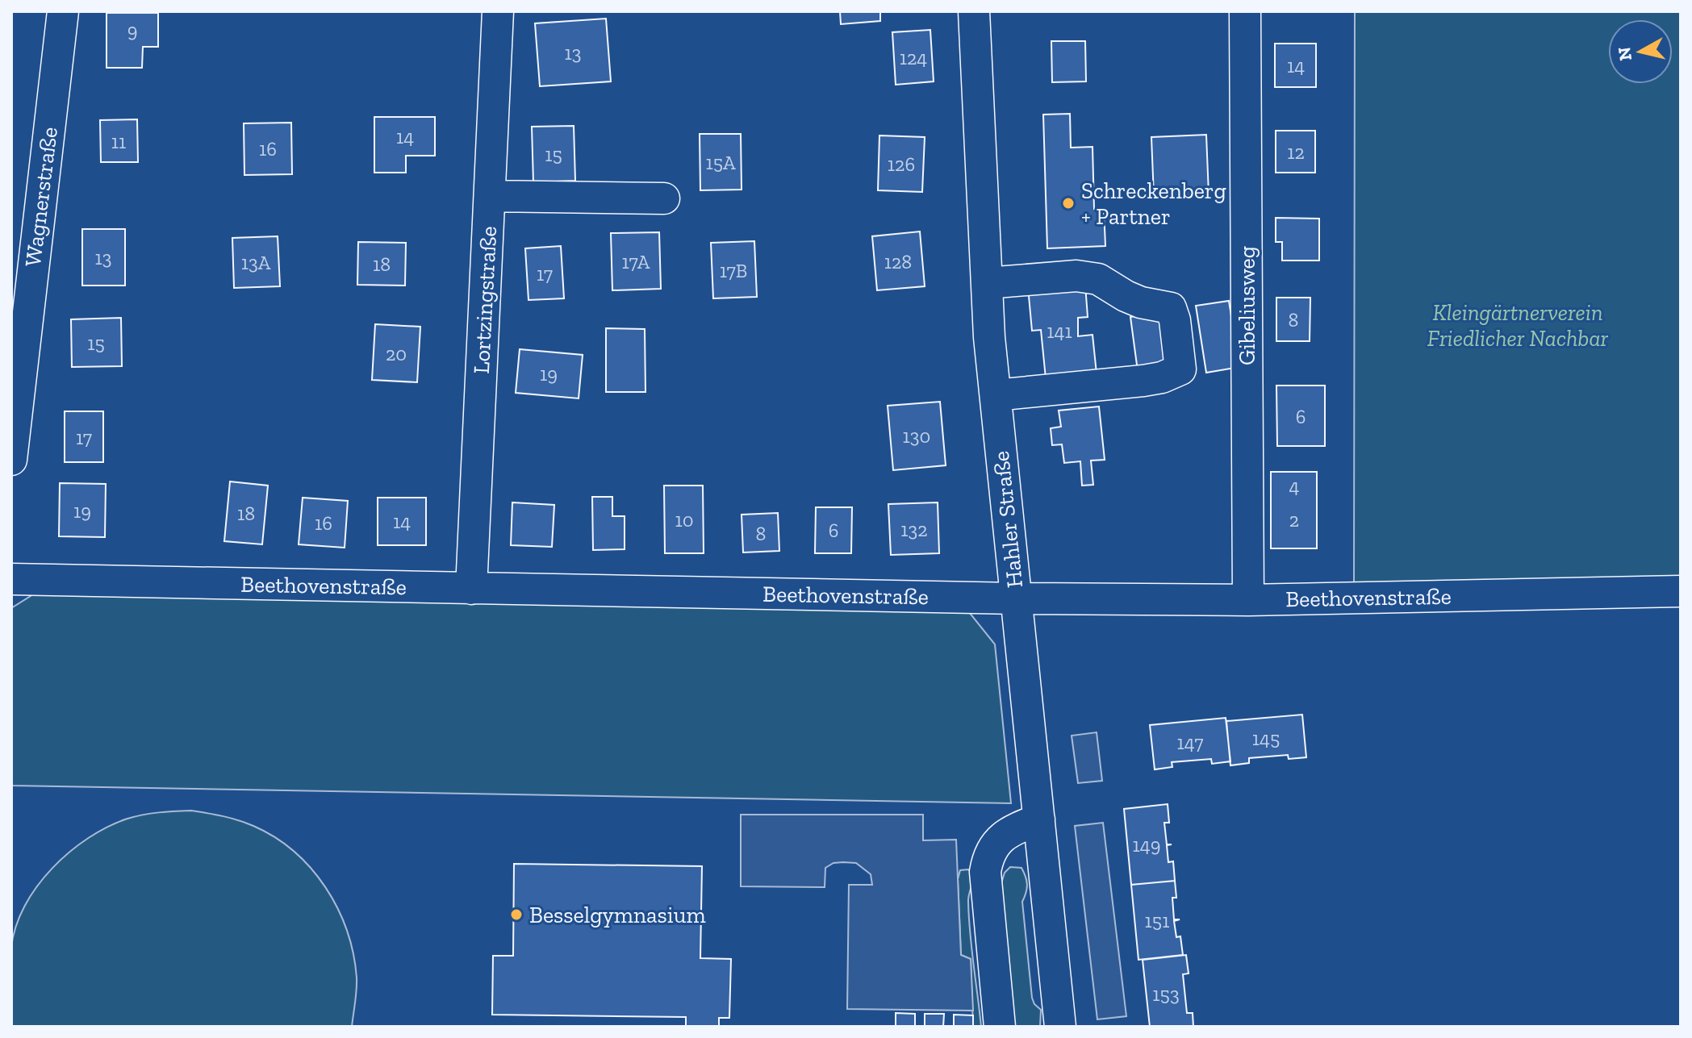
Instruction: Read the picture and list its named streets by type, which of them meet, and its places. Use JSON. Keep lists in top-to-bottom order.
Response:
{
  "streets": {
    "street": [
      "Wagnerstraße",
      "Lortzingstraße",
      "Gibeliusweg",
      "Hahler Straße",
      "Beethovenstraße"
    ]
  },
  "crossings": [
    ["Lortzingstraße", "Beethovenstraße"],
    ["Gibeliusweg", "Beethovenstraße"],
    ["Hahler Straße", "Beethovenstraße"]
  ],
  "parks": ["Kleingärtnerverein Friedlicher Nachbar"],
  "places": ["Schreckenberg + Partner", "Besselgymnasium"],
  "house_numbers": [
    "9",
    "13",
    "124",
    "14",
    "14",
    "11",
    "16",
    "12",
    "15",
    "15A",
    "126",
    "13",
    "17A",
    "128",
    "13A",
    "18",
    "17B",
    "17",
    "8",
    "141",
    "15",
    "20",
    "19",
    "6",
    "130",
    "17",
    "4",
    "19",
    "18",
    "10",
    "2",
    "14",
    "16",
    "132",
    "6",
    "8",
    "145",
    "147",
    "149",
    "151",
    "153"
  ],
  "north": "left"
}
